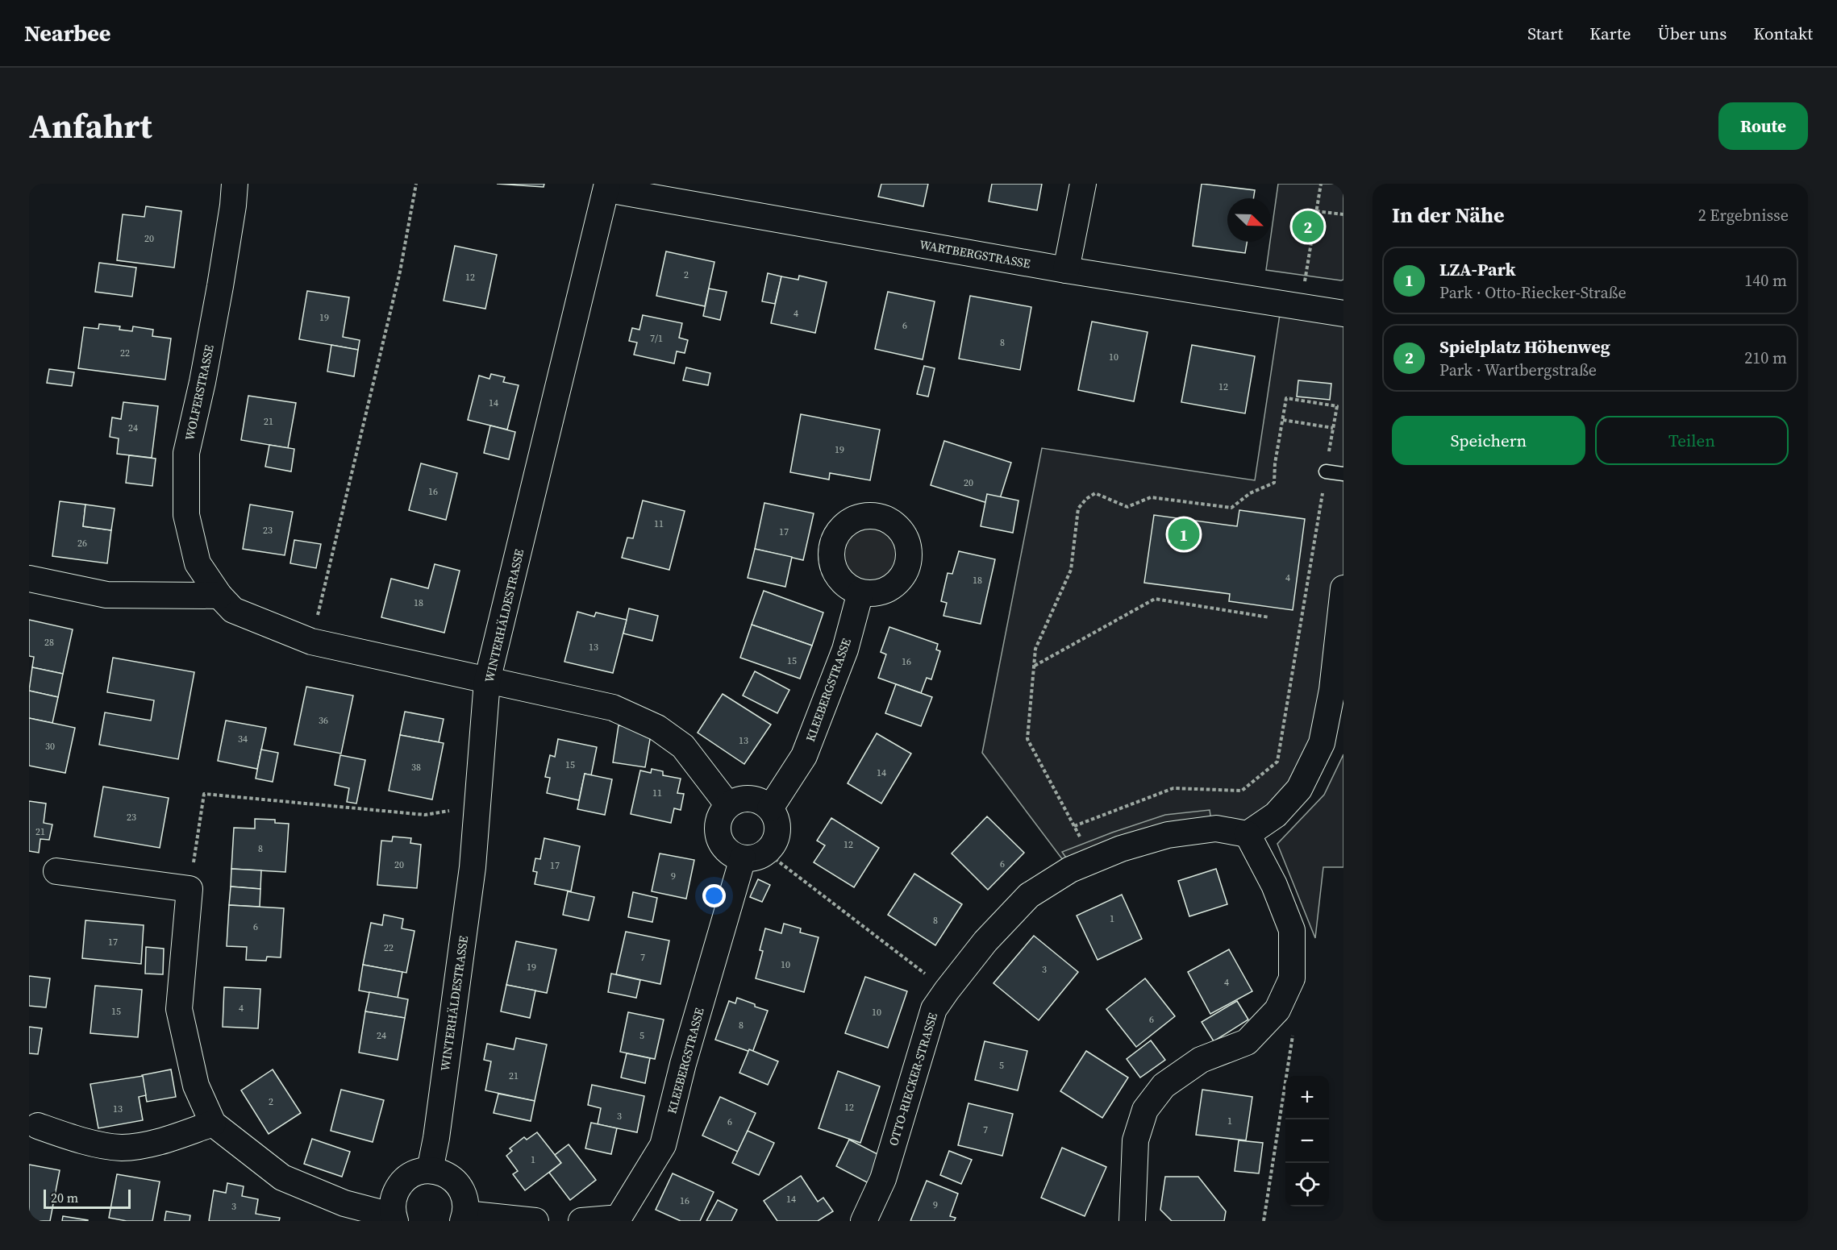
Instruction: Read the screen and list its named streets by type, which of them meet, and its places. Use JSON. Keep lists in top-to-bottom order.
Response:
{
  "streets": {
    "street": [
      "WARTBERGSTRASSE",
      "WOLFERSTRASSE",
      "WINTERHÄLDESTRASSE",
      "KLEEBERGSTRASSE",
      "OTTO-RIECKER-STRASSE"
    ]
  },
  "crossings": [
    ["WARTBERGSTRASSE", "WINTERHÄLDESTRASSE"],
    ["WOLFERSTRASSE", "WINTERHÄLDESTRASSE"]
  ],
  "house_numbers": [
    "20",
    "2",
    "12",
    "4",
    "19",
    "6",
    "7/1",
    "8",
    "22",
    "10",
    "12",
    "14",
    "21",
    "24",
    "19",
    "20",
    "16",
    "11",
    "23",
    "17",
    "26",
    "4",
    "18",
    "18",
    "28",
    "13",
    "15",
    "16",
    "36",
    "34",
    "13",
    "30",
    "15",
    "38",
    "14",
    "11",
    "23",
    "21",
    "12",
    "8",
    "6",
    "20",
    "17",
    "9",
    "1",
    "8",
    "6",
    "17",
    "22",
    "7",
    "10",
    "19",
    "3",
    "4",
    "4",
    "15",
    "10",
    "6",
    "8",
    "24",
    "5",
    "5",
    "21",
    "2",
    "12",
    "13",
    "3",
    "1",
    "6",
    "7",
    "1",
    "14",
    "16",
    "9",
    "3"
  ],
  "scale_bar": "20 m",
  "north": "bottom right",
  "page": {
    "header": "Nearbee",
    "nav": [
      "Start",
      "Karte",
      "Über uns",
      "Kontakt"
    ],
    "title": "Anfahrt",
    "buttons": [
      "Route",
      ["Speichern", "Teilen"]
    ],
    "heading": ["In der Nähe", "2 Ergebnisse"],
    "pins": ["2", "1"],
    "list": [
      {
        "mark": "1",
        "name": "LZA-Park",
        "note": "Park · Otto-Riecker-Straße",
        "value": "140 m"
      },
      {
        "mark": "2",
        "name": "Spielplatz Höhenweg",
        "note": "Park · Wartbergstraße",
        "value": "210 m"
      }
    ],
    "map_buttons": ["+", "−"],
    "scale": "20 m"
  }
}
